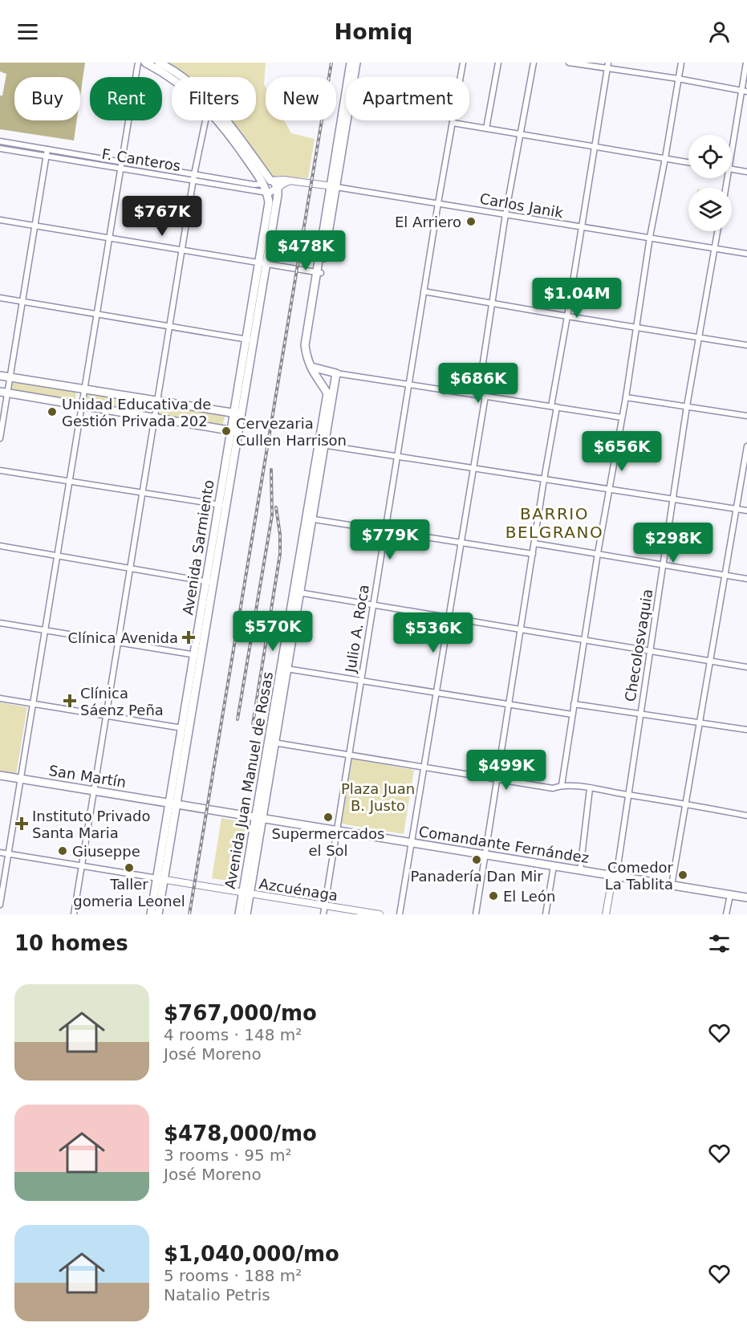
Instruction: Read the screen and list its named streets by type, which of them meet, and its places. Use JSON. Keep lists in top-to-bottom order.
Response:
{
  "streets": {
    "main road": [
      "Avenida Sarmiento",
      "San Martín",
      "Avenida Juan Manuel de Rosas",
      "Comandante Fernández"
    ],
    "street": [
      "F. Canteros",
      "Carlos Janik",
      "Julio A. Roca",
      "Checolosvaquia",
      "Azcuénaga"
    ]
  },
  "crossings": [
    ["F. Canteros", "Carlos Janik"],
    ["Carlos Janik", "Julio A. Roca"],
    ["Carlos Janik", "Checolosvaquia"],
    ["Avenida Sarmiento", "San Martín"],
    ["Avenida Sarmiento", "Azcuénaga"],
    ["Julio A. Roca", "Comandante Fernández"],
    ["Julio A. Roca", "Azcuénaga"],
    ["Checolosvaquia", "Comandante Fernández"],
    ["San Martín", "Avenida Juan Manuel de Rosas"],
    ["San Martín", "Comandante Fernández"],
    ["Avenida Juan Manuel de Rosas", "Comandante Fernández"],
    ["Avenida Juan Manuel de Rosas", "Azcuénaga"]
  ],
  "districts": ["BARRIO BELGRANO"],
  "parks": ["Plaza Juan B. Justo"],
  "places": {
    "other": [
      "El Arriero",
      "Unidad Educativa de Gestión Privada 202",
      "Cervezaria Cullen Harrison",
      "Supermercados el Sol",
      "Giuseppe",
      "Panadería Dan Mir",
      "Taller gomeria Leonel",
      "Comedor La Tablita",
      "El León"
    ],
    "health": ["Clínica Avenida", "Clínica Sáenz Peña", "Instituto Privado Santa Maria"]
  },
  "page": {
    "header": "Homiq",
    "chip": [
      "Buy",
      "Rent",
      "Filters",
      "New",
      "Apartment"
    ],
    "price": [
      "$767K",
      "$478K",
      "$1.04M",
      "$686K",
      "$656K",
      "$779K",
      "$298K",
      "$570K",
      "$536K",
      "$499K"
    ],
    "heading": "10 homes",
    "list": [
      {
        "name": "$767,000/mo",
        "note": "4 rooms · 148 m² · José Moreno"
      },
      {
        "name": "$478,000/mo",
        "note": "3 rooms · 95 m² · José Moreno"
      },
      {
        "name": "$1,040,000/mo",
        "note": "5 rooms · 188 m² · Natalio Petris"
      }
    ]
  }
}
